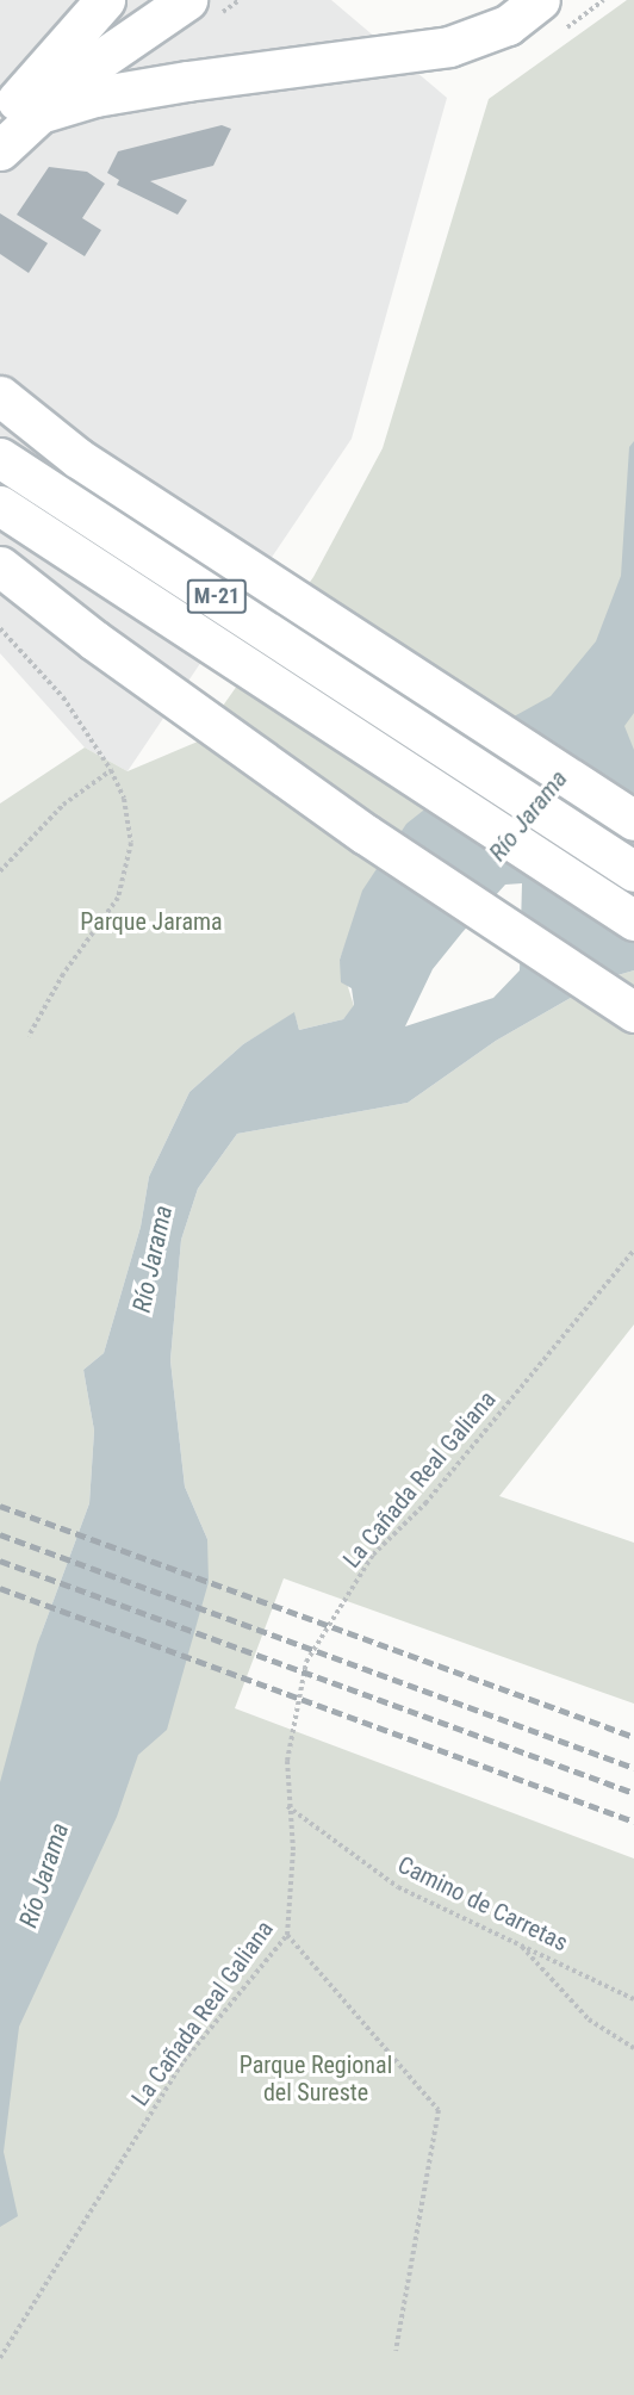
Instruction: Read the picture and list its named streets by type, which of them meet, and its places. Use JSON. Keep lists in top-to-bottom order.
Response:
{
  "streets": {
    "main road": ["M-21"],
    "path": ["La Cañada Real Galiana", "Camino de Carretas"]
  },
  "crossings": [
    ["La Cañada Real Galiana", "Camino de Carretas"]
  ],
  "water": ["Río Jarama"],
  "parks": ["Parque Jarama", "Parque Regional del Sureste"]
}
